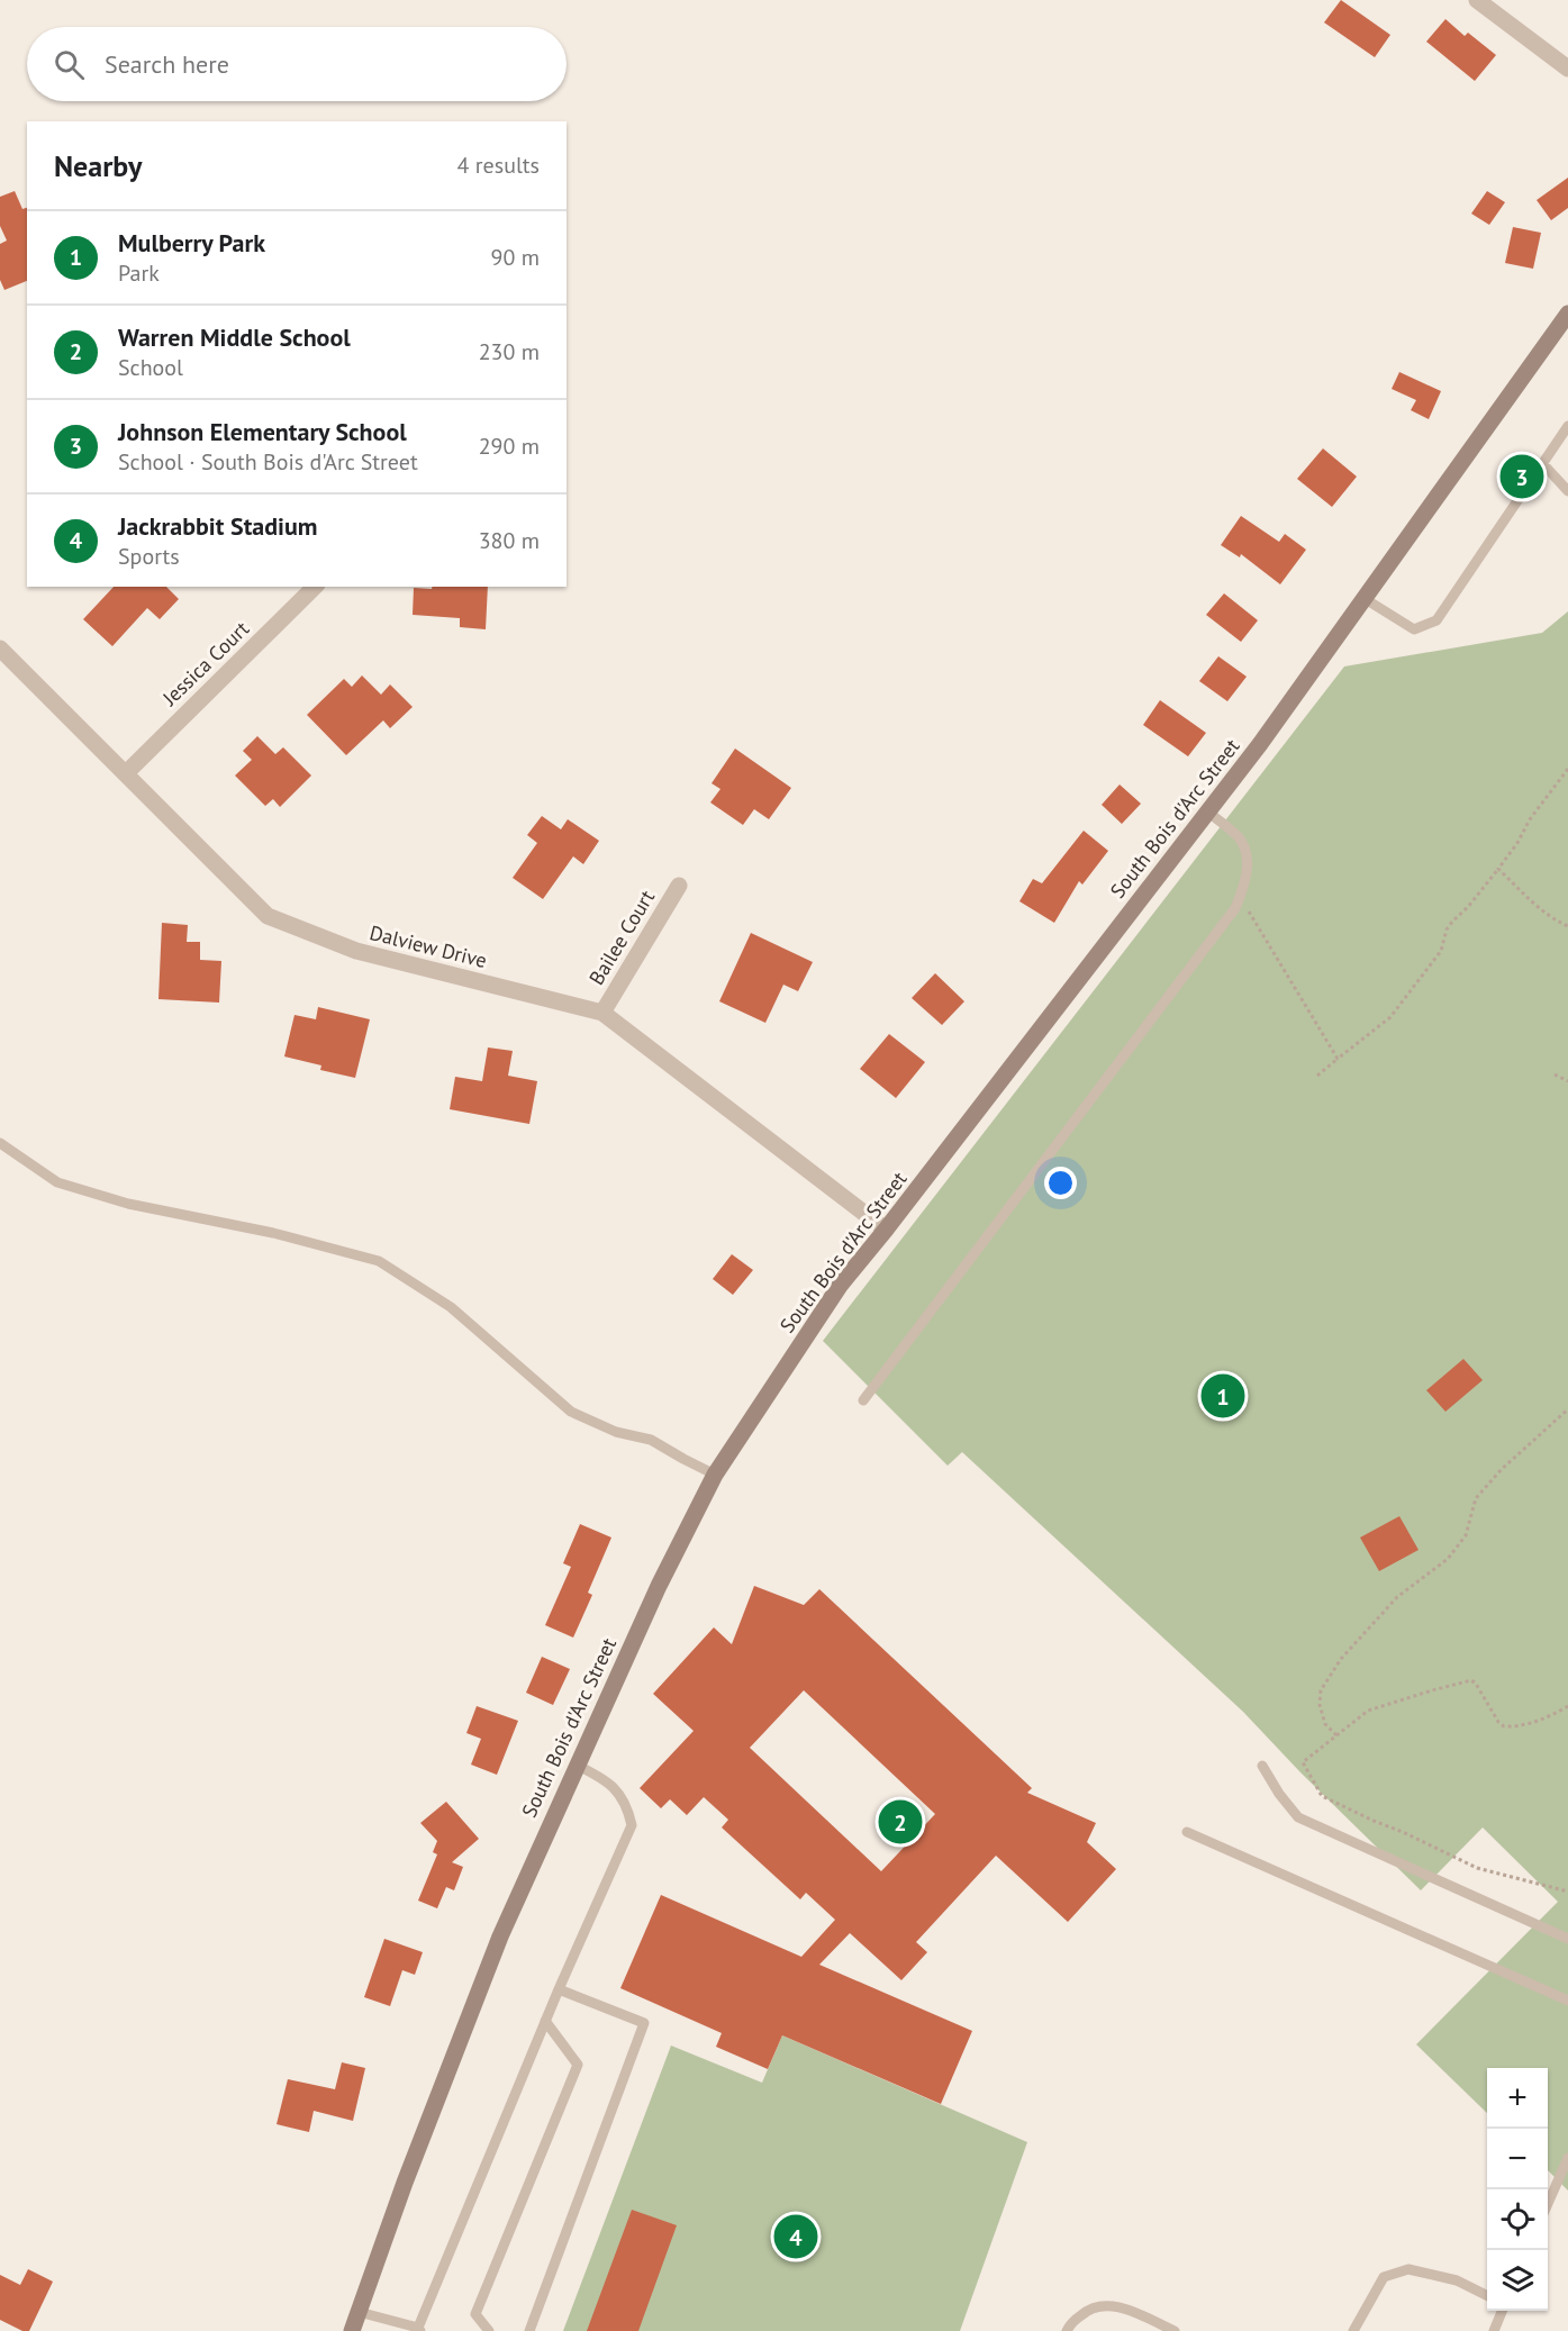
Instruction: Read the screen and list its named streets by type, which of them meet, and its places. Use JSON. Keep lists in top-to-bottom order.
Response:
{
  "streets": {
    "main road": ["South Bois d'Arc Street"],
    "street": ["Jessica Court", "Bailee Court", "Dalview Drive"]
  },
  "crossings": [
    ["Jessica Court", "Dalview Drive"],
    ["South Bois d'Arc Street", "Dalview Drive"],
    ["Bailee Court", "Dalview Drive"]
  ],
  "page": {
    "search": "Search here",
    "heading": ["Nearby", "4 results"],
    "list": [
      {
        "mark": "1",
        "name": "Mulberry Park",
        "note": "Park",
        "value": "90 m"
      },
      {
        "mark": "2",
        "name": "Warren Middle School",
        "note": "School",
        "value": "230 m"
      },
      {
        "mark": "3",
        "name": "Johnson Elementary School",
        "note": "School · South Bois d'Arc Street",
        "value": "290 m"
      },
      {
        "mark": "4",
        "name": "Jackrabbit Stadium",
        "note": "Sports",
        "value": "380 m"
      }
    ],
    "pins": [
      "3",
      "1",
      "2",
      "4"
    ],
    "map_buttons": ["+", "−"]
  }
}
